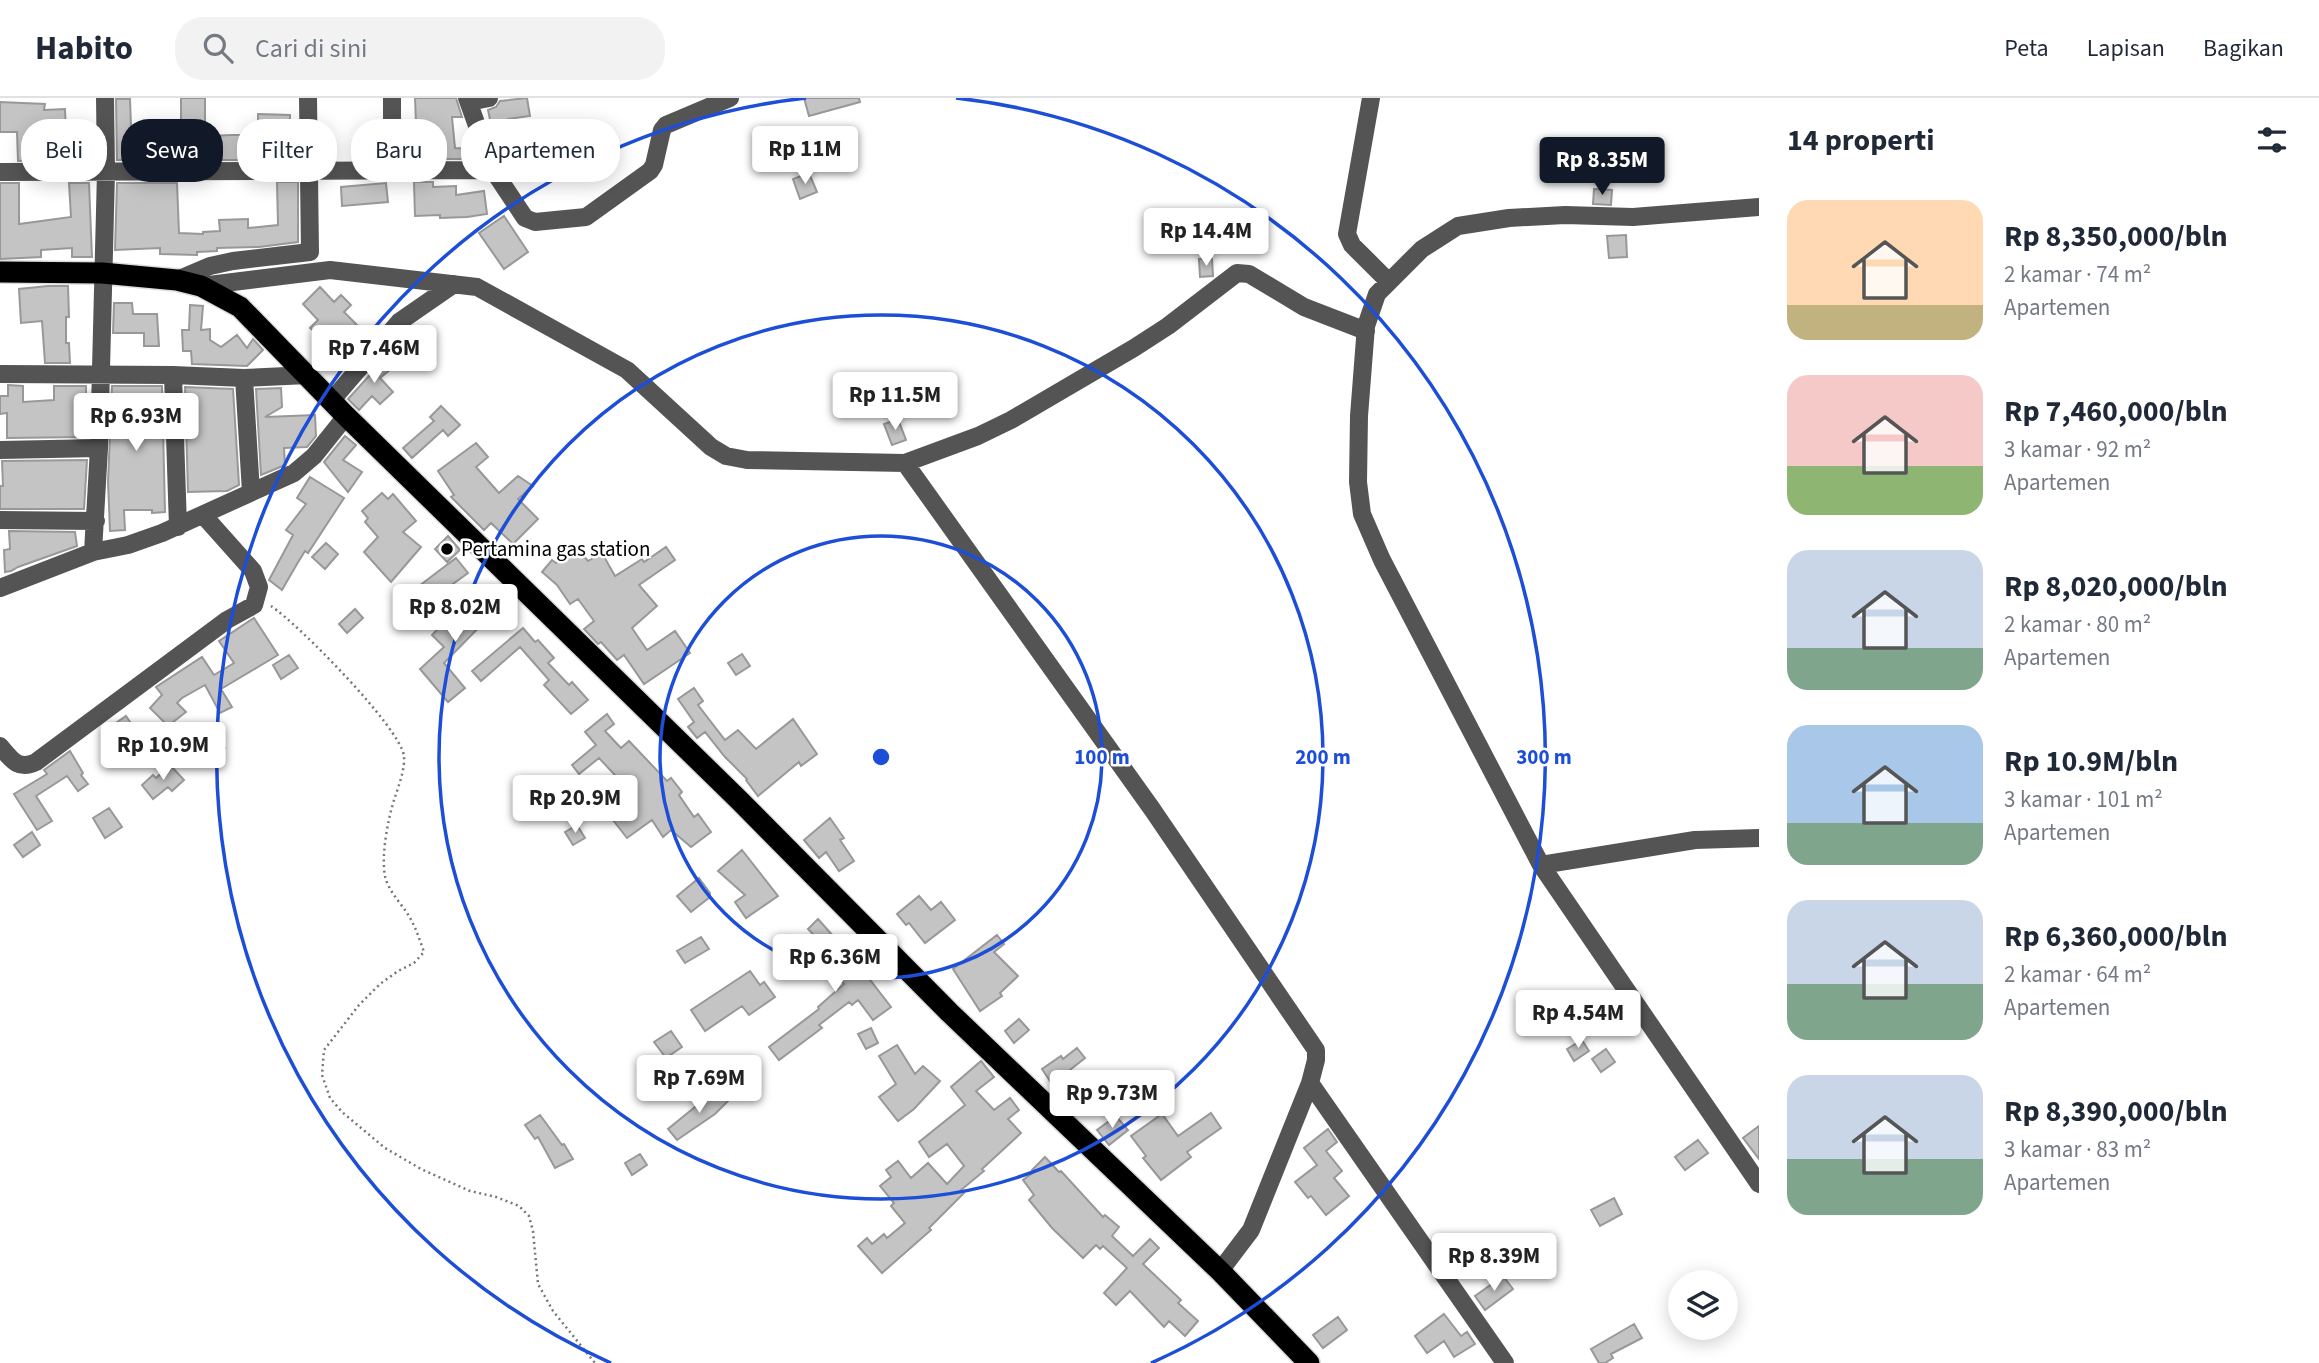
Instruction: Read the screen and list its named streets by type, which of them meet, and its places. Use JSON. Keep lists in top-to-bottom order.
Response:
{
  "places": ["Pertamina gas station"],
  "page": {
    "header": "Habito",
    "search": "Cari di sini",
    "nav": ["Peta", "Lapisan", "Bagikan"],
    "heading": "14 properti",
    "chip": [
      "Beli",
      "Sewa",
      "Filter",
      "Baru",
      "Apartemen"
    ],
    "price": [
      "Rp 11M",
      "Rp 8.35M",
      "Rp 14.4M",
      "Rp 7.46M",
      "Rp 11.5M",
      "Rp 6.93M",
      "Rp 8.02M",
      "Rp 10.9M",
      "Rp 20.9M",
      "Rp 6.36M",
      "Rp 4.54M",
      "Rp 7.69M",
      "Rp 9.73M",
      "Rp 8.39M"
    ],
    "list": [
      {
        "name": "Rp 8,350,000/bln",
        "note": "2 kamar · 74 m² · Apartemen"
      },
      {
        "name": "Rp 7,460,000/bln",
        "note": "3 kamar · 92 m² · Apartemen"
      },
      {
        "name": "Rp 8,020,000/bln",
        "note": "2 kamar · 80 m² · Apartemen"
      },
      {
        "name": "Rp 10.9M/bln",
        "note": "3 kamar · 101 m² · Apartemen"
      },
      {
        "name": "Rp 6,360,000/bln",
        "note": "2 kamar · 64 m² · Apartemen"
      },
      {
        "name": "Rp 8,390,000/bln",
        "note": "3 kamar · 83 m² · Apartemen"
      }
    ]
  },
  "rings": ["100 m", "200 m", "300 m"]
}
